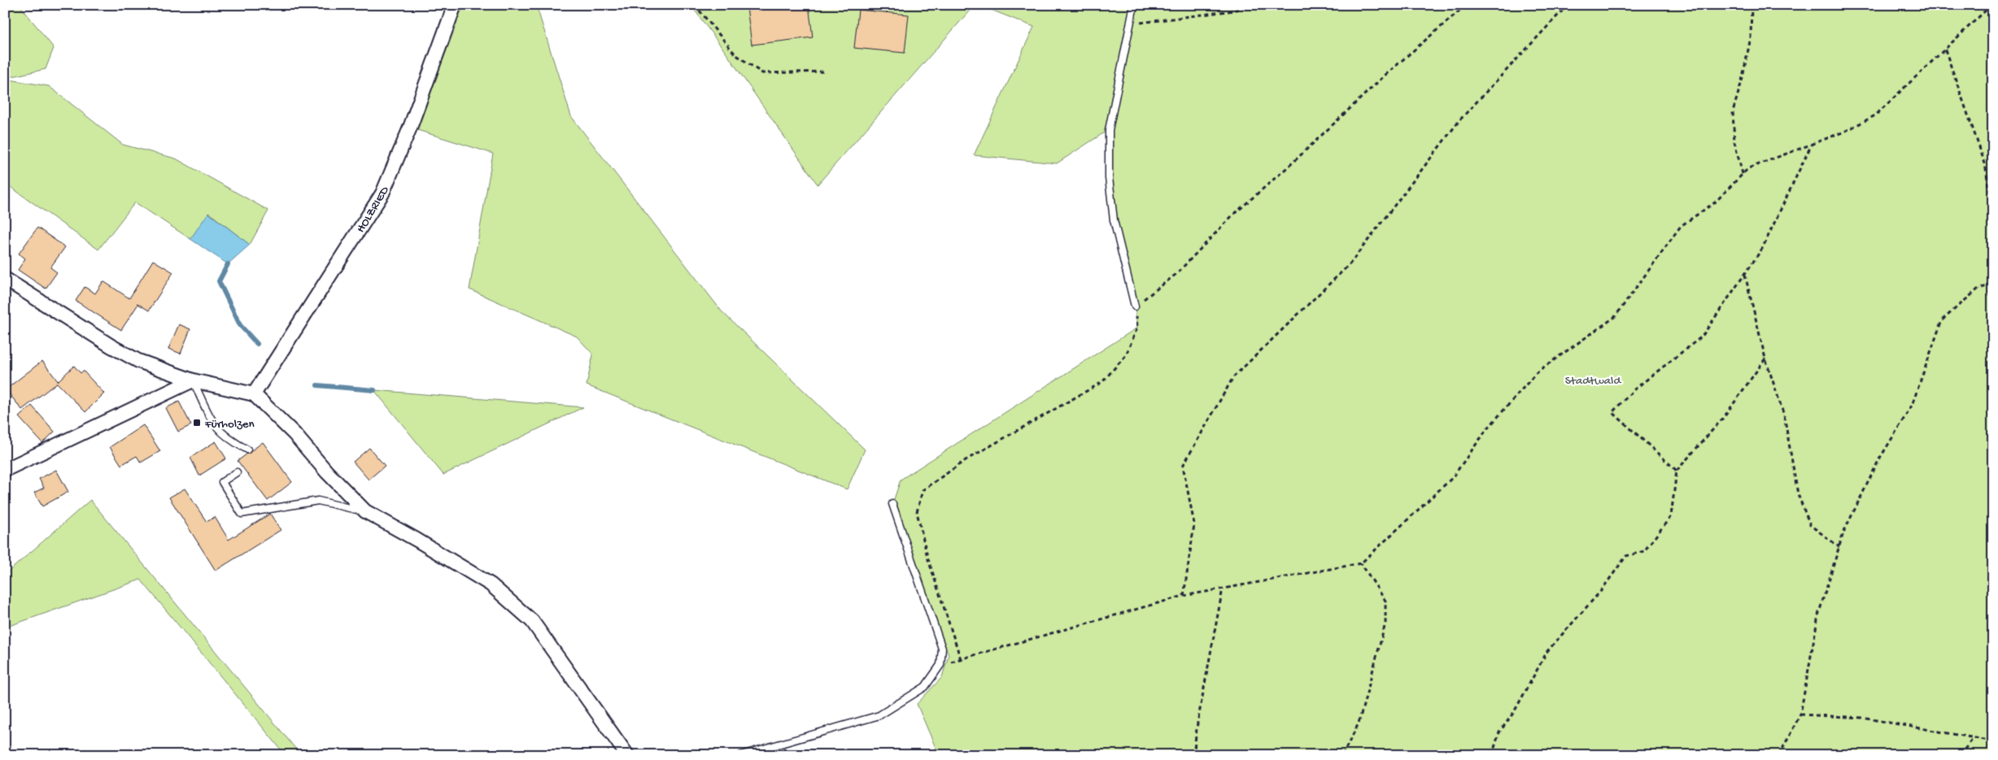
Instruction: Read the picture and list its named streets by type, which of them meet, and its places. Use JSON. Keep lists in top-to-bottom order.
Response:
{
  "streets": {
    "street": ["HOLZRIED"]
  },
  "parks": ["Stadtwald"],
  "places": {
    "transit": ["Fürholzen"]
  }
}
